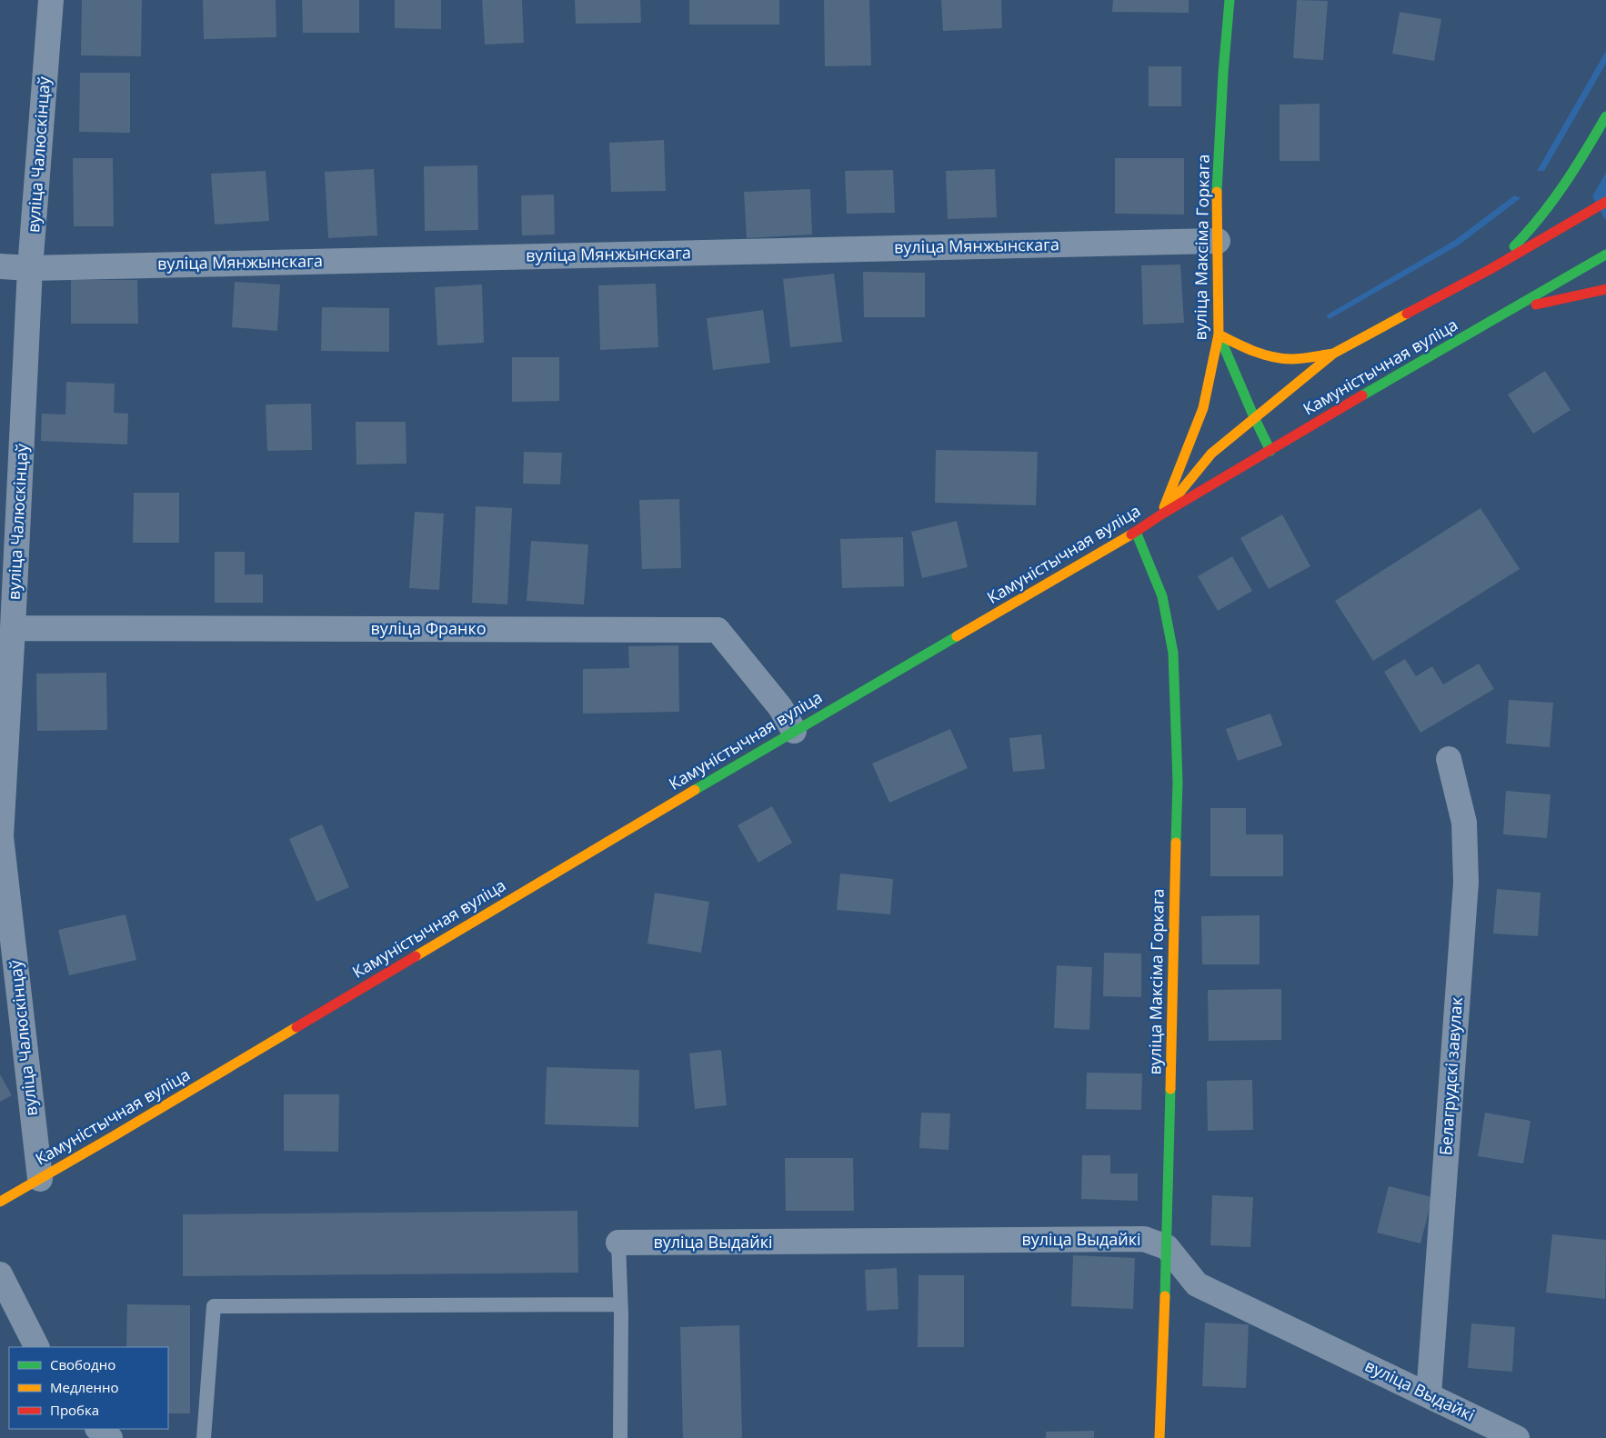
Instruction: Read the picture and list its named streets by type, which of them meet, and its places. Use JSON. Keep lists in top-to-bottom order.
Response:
{
  "streets": {
    "main road": ["вуліца Максіма Горкага", "Камуністычная вуліца"],
    "street": [
      "вуліца Чалюскінцаў",
      "вуліца Мянжынскага",
      "вуліца Франко",
      "Белагрудскі завулак",
      "вуліца Выдайкі"
    ]
  },
  "crossings": [
    ["вуліца Чалюскінцаў", "вуліца Мянжынскага"],
    ["вуліца Чалюскінцаў", "Камуністычная вуліца"],
    ["вуліца Чалюскінцаў", "вуліца Франко"],
    ["вуліца Мянжынскага", "вуліца Максіма Горкага"],
    ["вуліца Максіма Горкага", "Камуністычная вуліца"],
    ["вуліца Максіма Горкага", "вуліца Выдайкі"],
    ["Камуністычная вуліца", "вуліца Франко"],
    ["Белагрудскі завулак", "вуліца Выдайкі"]
  ],
  "legend": ["Свободно", "Медленно", "Пробка"]
}
